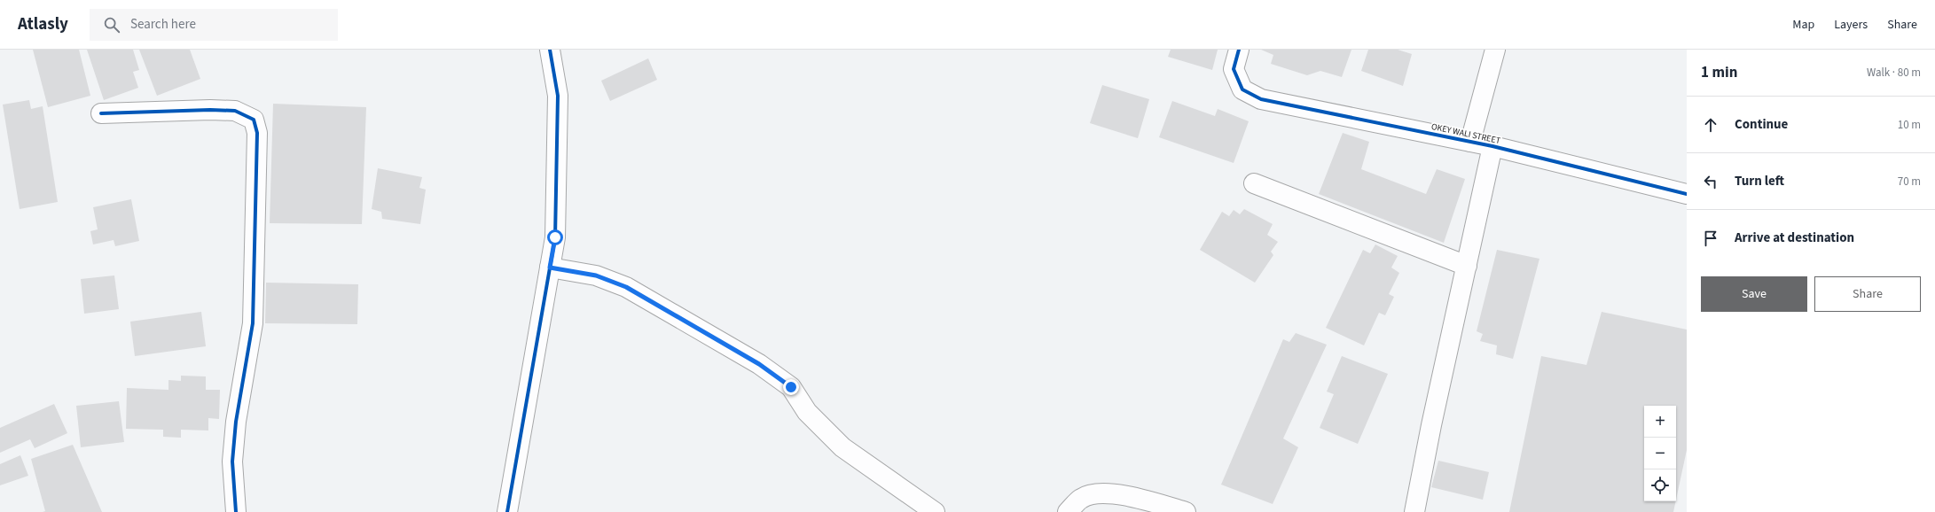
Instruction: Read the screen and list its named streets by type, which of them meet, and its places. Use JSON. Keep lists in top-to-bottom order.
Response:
{
  "streets": {
    "street": ["OKEY WALI STREET"]
  },
  "page": {
    "header": "Atlasly",
    "search": "Search here",
    "nav": ["Map", "Layers", "Share"],
    "heading": ["1 min", "Walk · 80 m"],
    "list": [
      ["Continue", "10 m"],
      ["Turn left", "70 m"],
      "Arrive at destination"
    ],
    "buttons": ["Save", "Share"],
    "map_buttons": ["+", "−"]
  }
}
